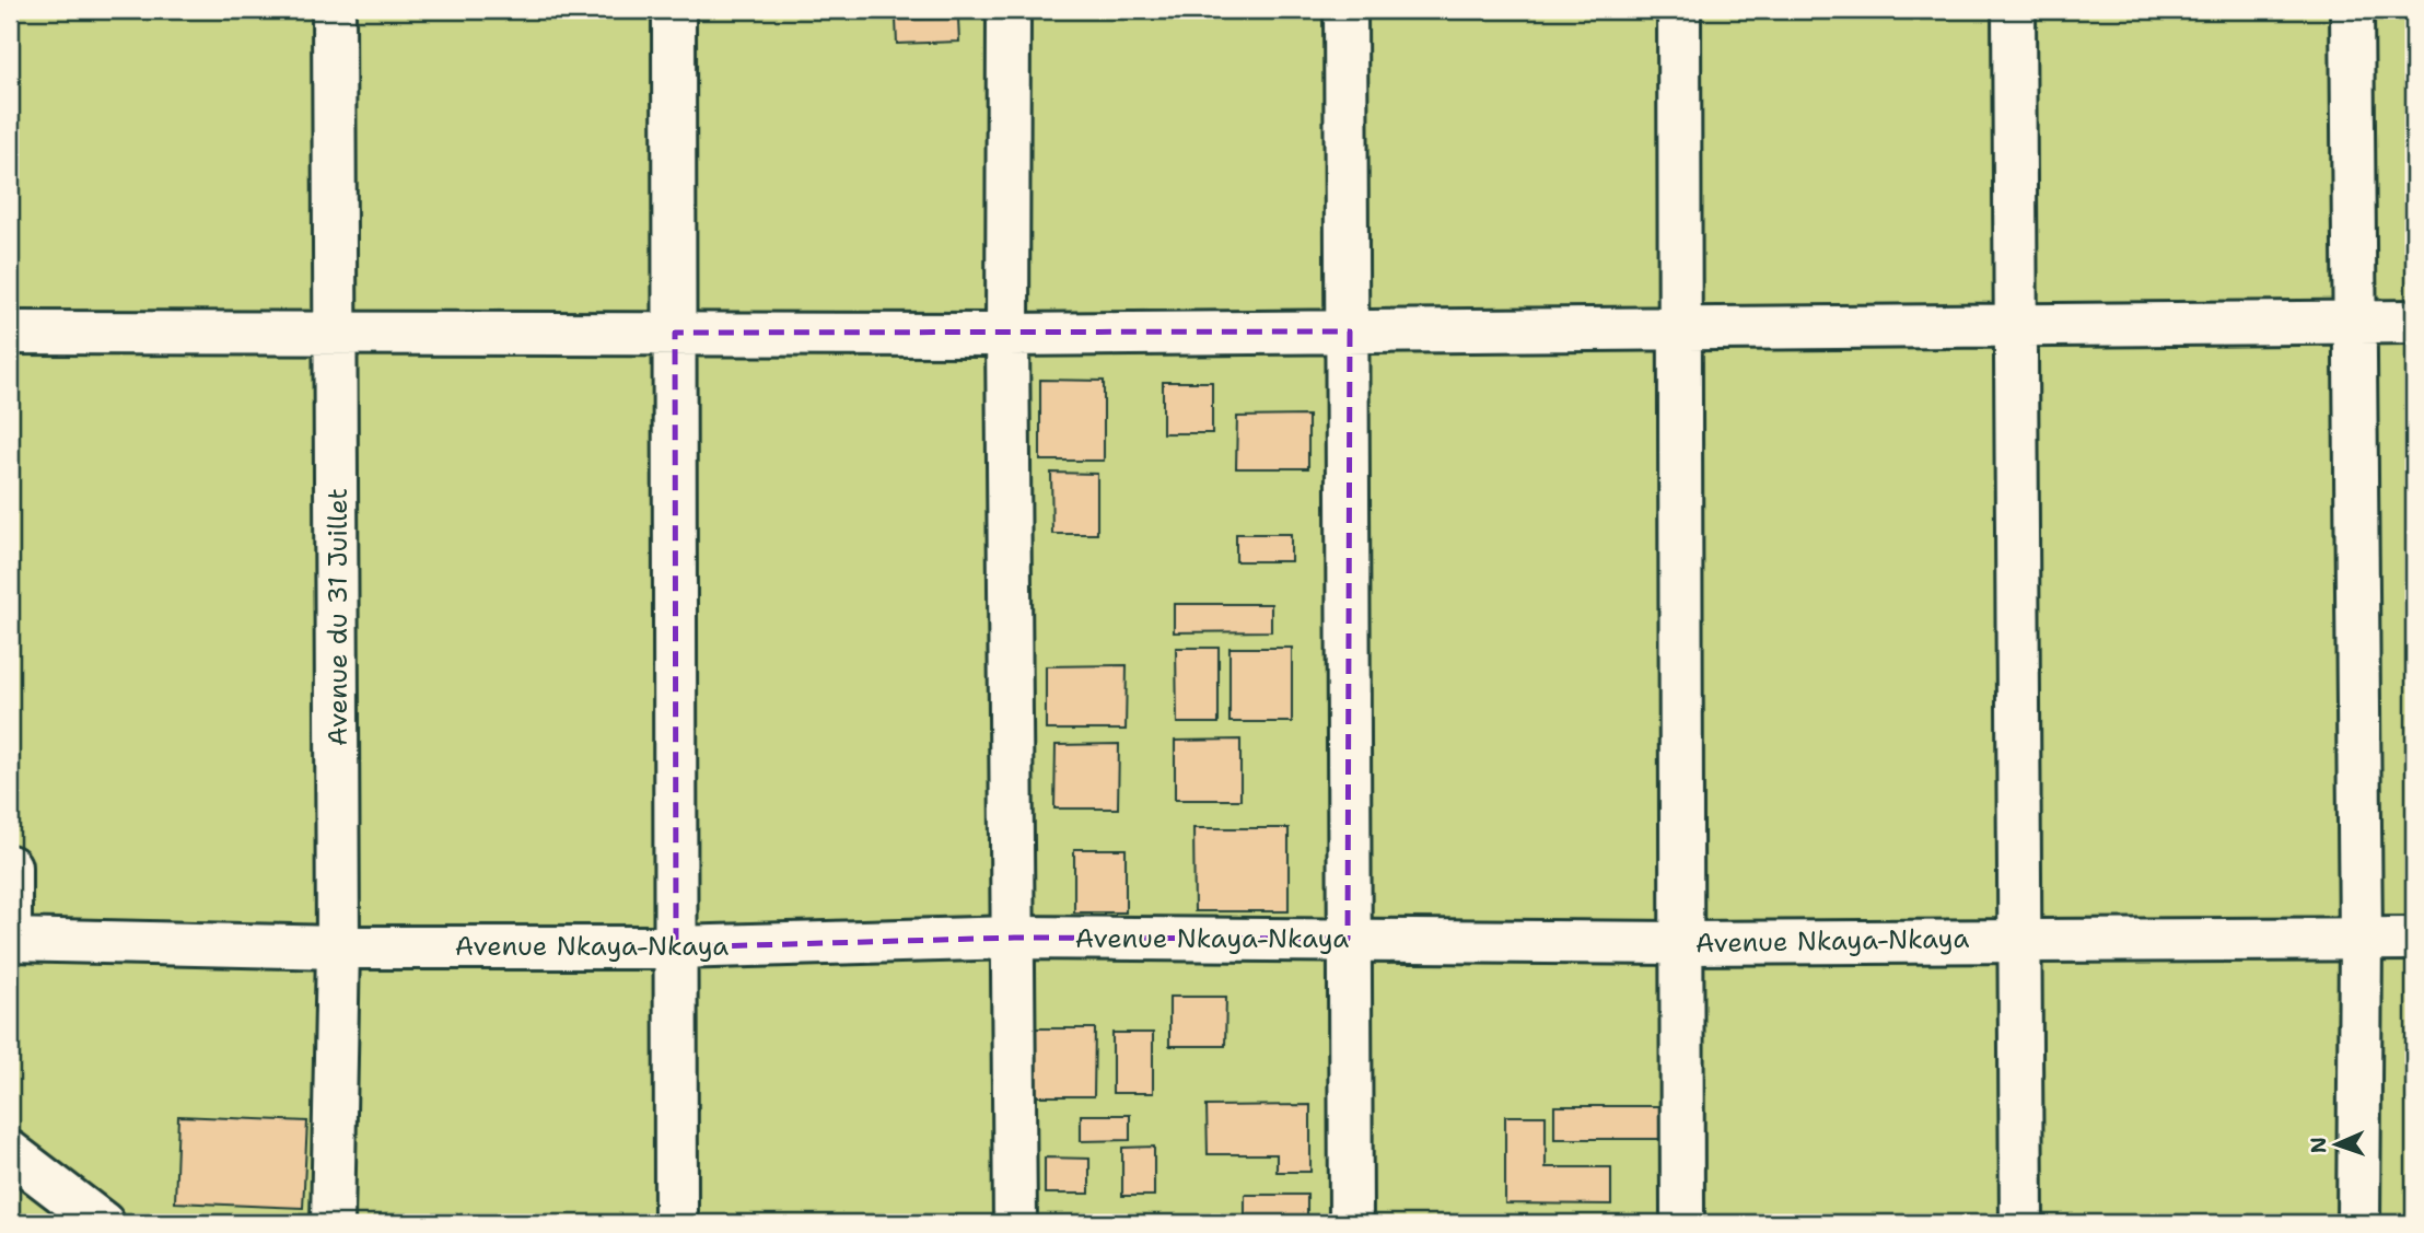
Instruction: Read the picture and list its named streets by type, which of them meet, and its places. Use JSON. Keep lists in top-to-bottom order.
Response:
{
  "streets": {
    "street": ["Avenue du 31 Juillet", "Avenue Nkaya-Nkaya"]
  },
  "crossings": [
    ["Avenue du 31 Juillet", "Avenue Nkaya-Nkaya"]
  ],
  "north": "left"
}
